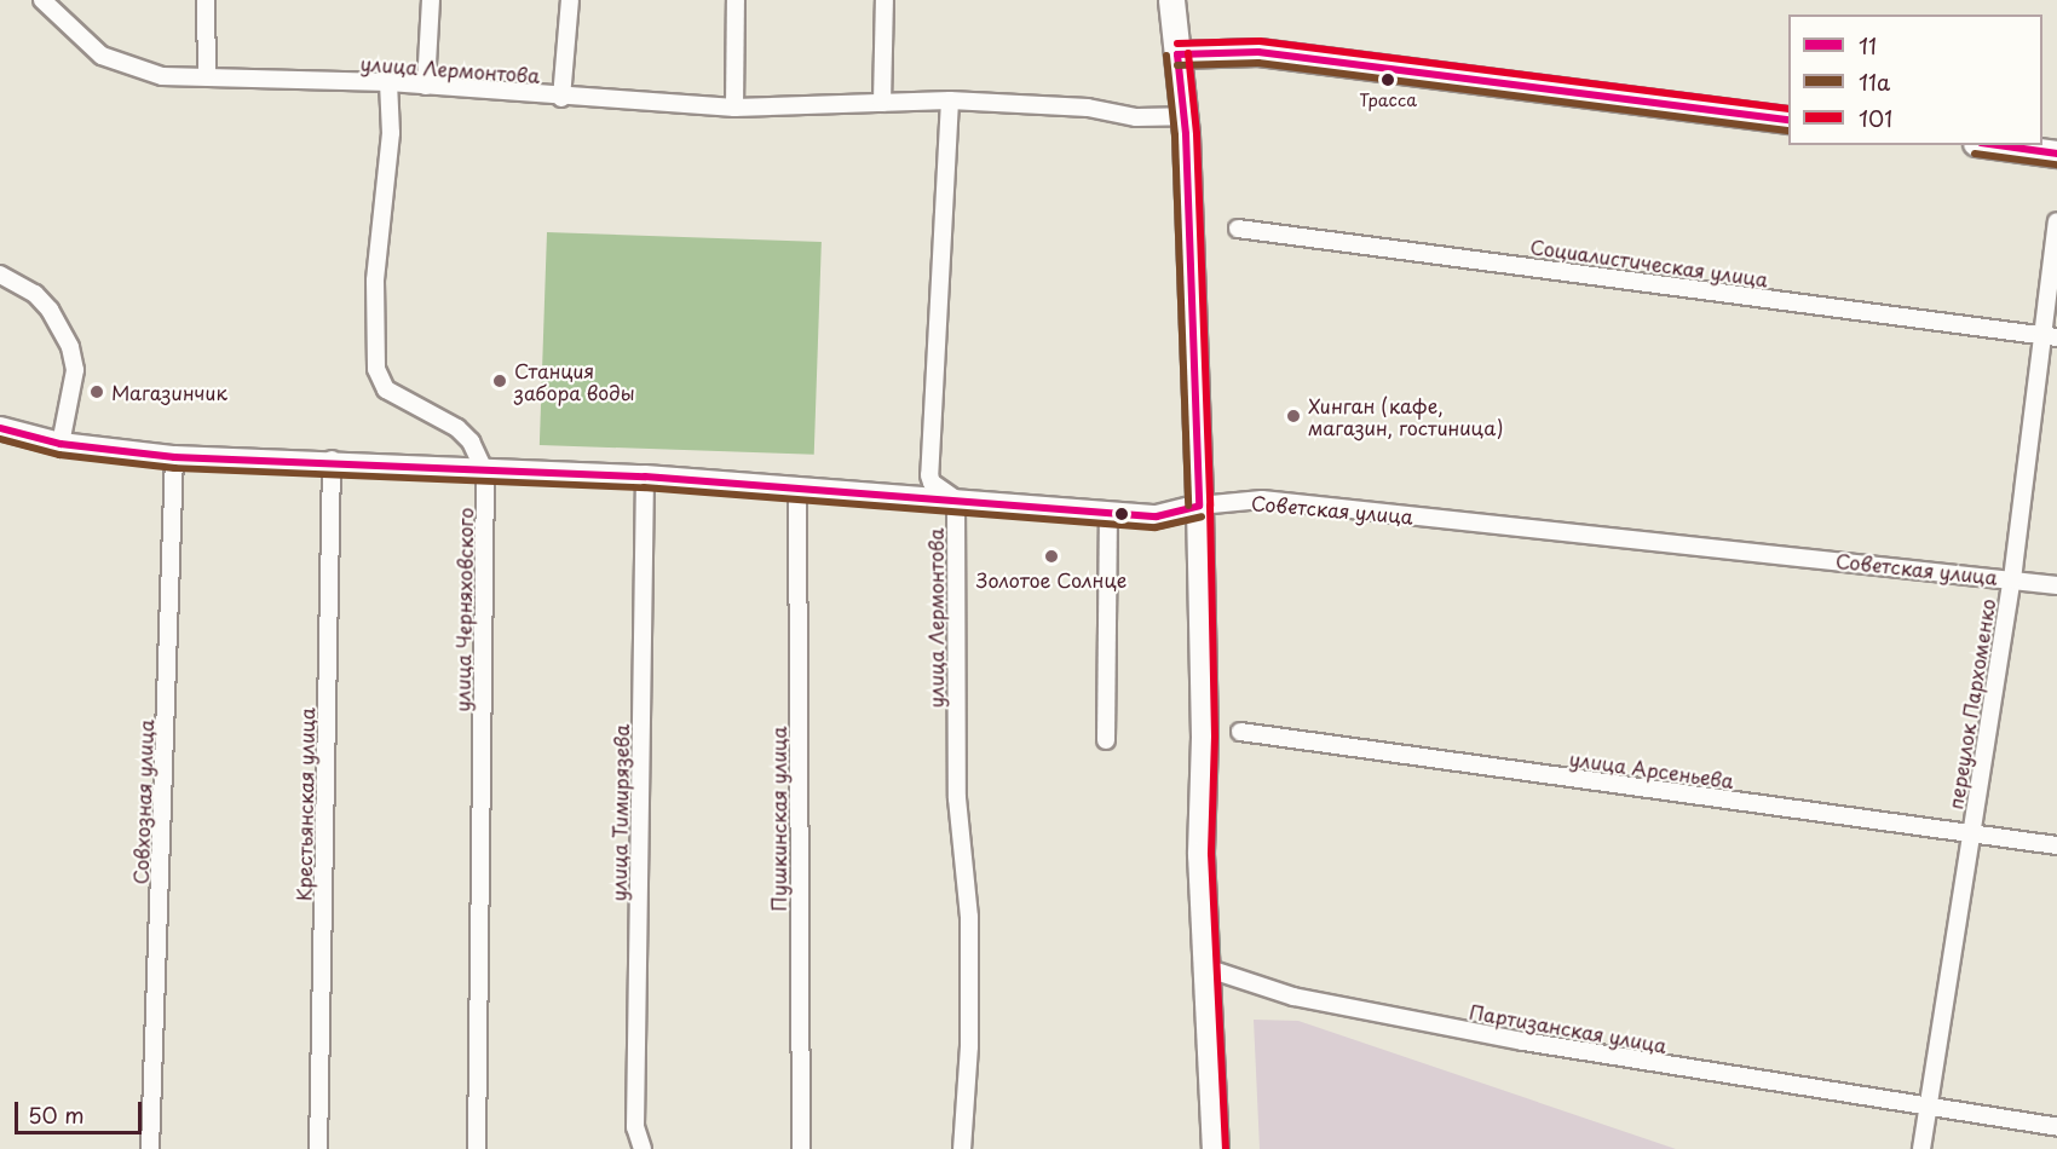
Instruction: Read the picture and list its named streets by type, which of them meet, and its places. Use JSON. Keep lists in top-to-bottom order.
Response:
{
  "streets": {
    "street": [
      "улица Лермонтова",
      "Социалистическая улица",
      "Советская улица",
      "улица Черняховского",
      "переулок Пархоменко",
      "улица Арсеньева",
      "Совхозная улица",
      "Крестьянская улица",
      "улица Тимирязева",
      "Пушкинская улица",
      "Партизанская улица"
    ]
  },
  "crossings": [
    ["улица Лермонтова", "Советская улица"],
    ["улица Лермонтова", "улица Черняховского"],
    ["Социалистическая улица", "переулок Пархоменко"],
    ["Советская улица", "улица Черняховского"],
    ["Советская улица", "переулок Пархоменко"],
    ["Советская улица", "Совхозная улица"],
    ["Советская улица", "Крестьянская улица"],
    ["Советская улица", "улица Тимирязева"],
    ["Советская улица", "Пушкинская улица"],
    ["переулок Пархоменко", "улица Арсеньева"],
    ["переулок Пархоменко", "Партизанская улица"]
  ],
  "places": [
    "Трасса",
    "Станция забора воды",
    "Магазинчик",
    "Хинган (кафе, магазин, гостиница)",
    "Золотое Солнце"
  ],
  "lines": ["transit line 101", "transit line 11", "transit line 11а"],
  "legend": ["11", "11а", "101"],
  "scale_bar": "50 m"
}
